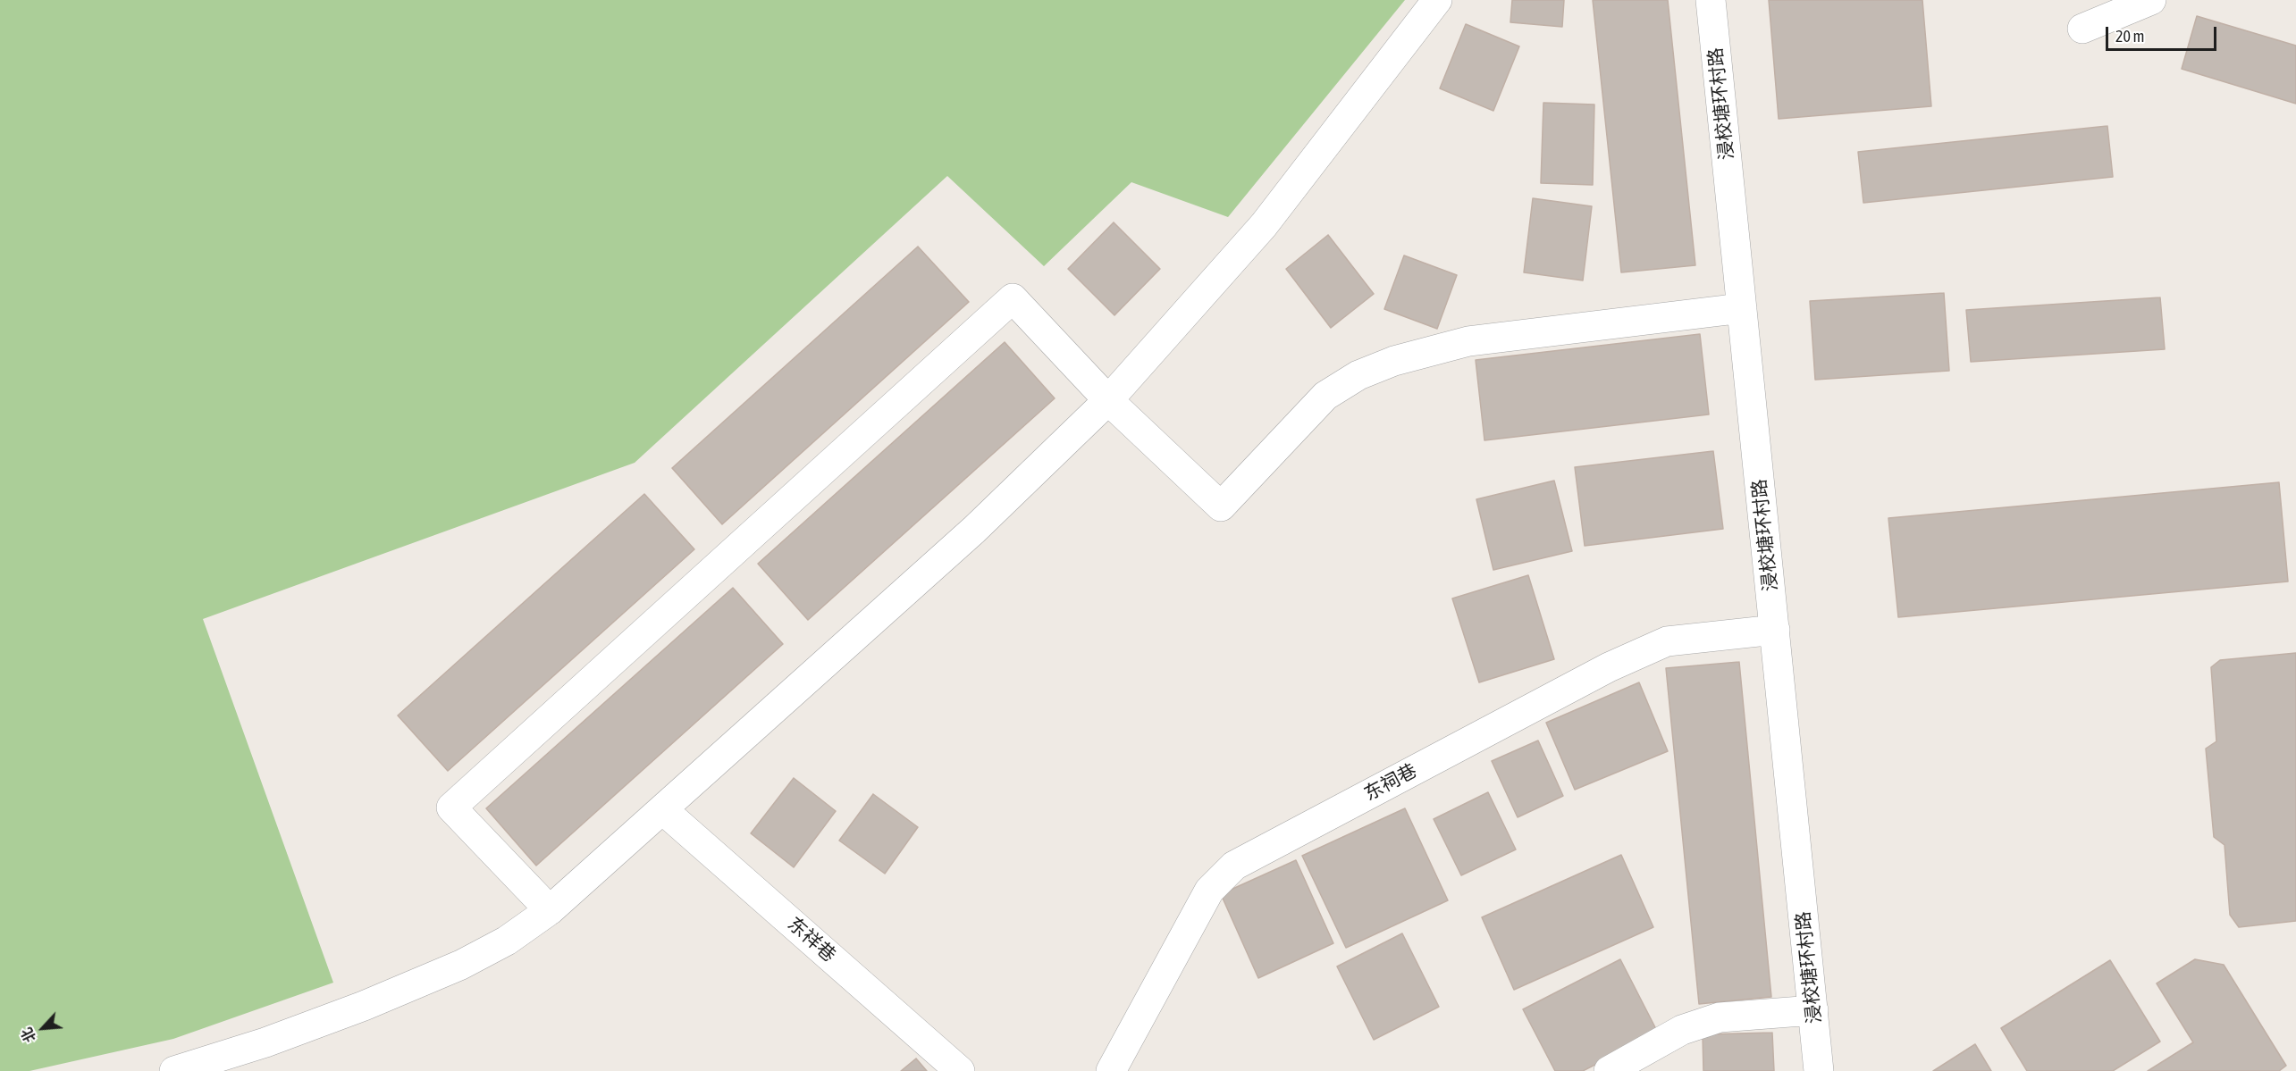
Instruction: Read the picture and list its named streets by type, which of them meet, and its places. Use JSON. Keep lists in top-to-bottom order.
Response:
{
  "streets": {
    "street": ["浸校塘环村路", "东祠巷", "东祥巷"]
  },
  "crossings": [
    ["浸校塘环村路", "东祠巷"]
  ],
  "scale_bar": "20 m",
  "north": "bottom left"
}
